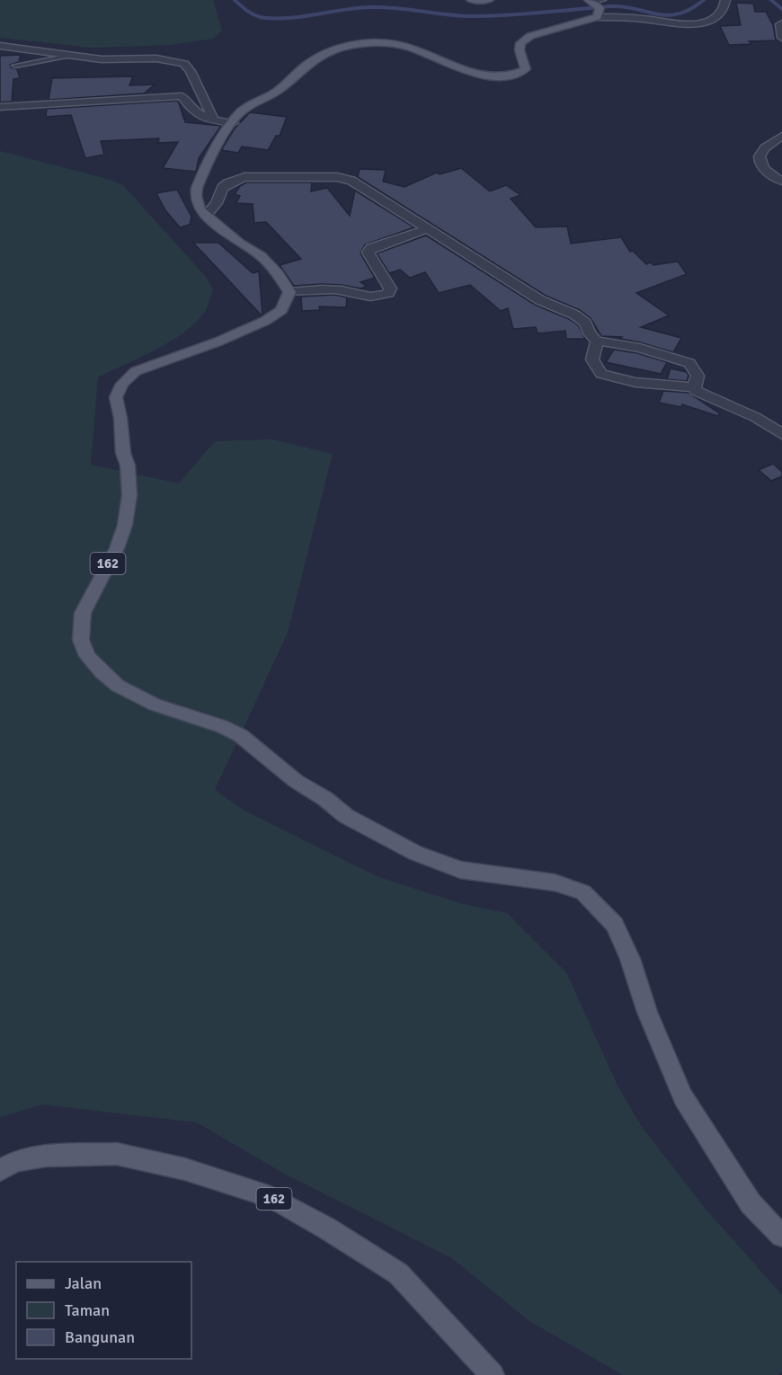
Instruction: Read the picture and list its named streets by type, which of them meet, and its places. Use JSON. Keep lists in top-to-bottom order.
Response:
{
  "streets": {
    "main road": ["162"]
  },
  "legend": ["Jalan", "Taman", "Bangunan"]
}
